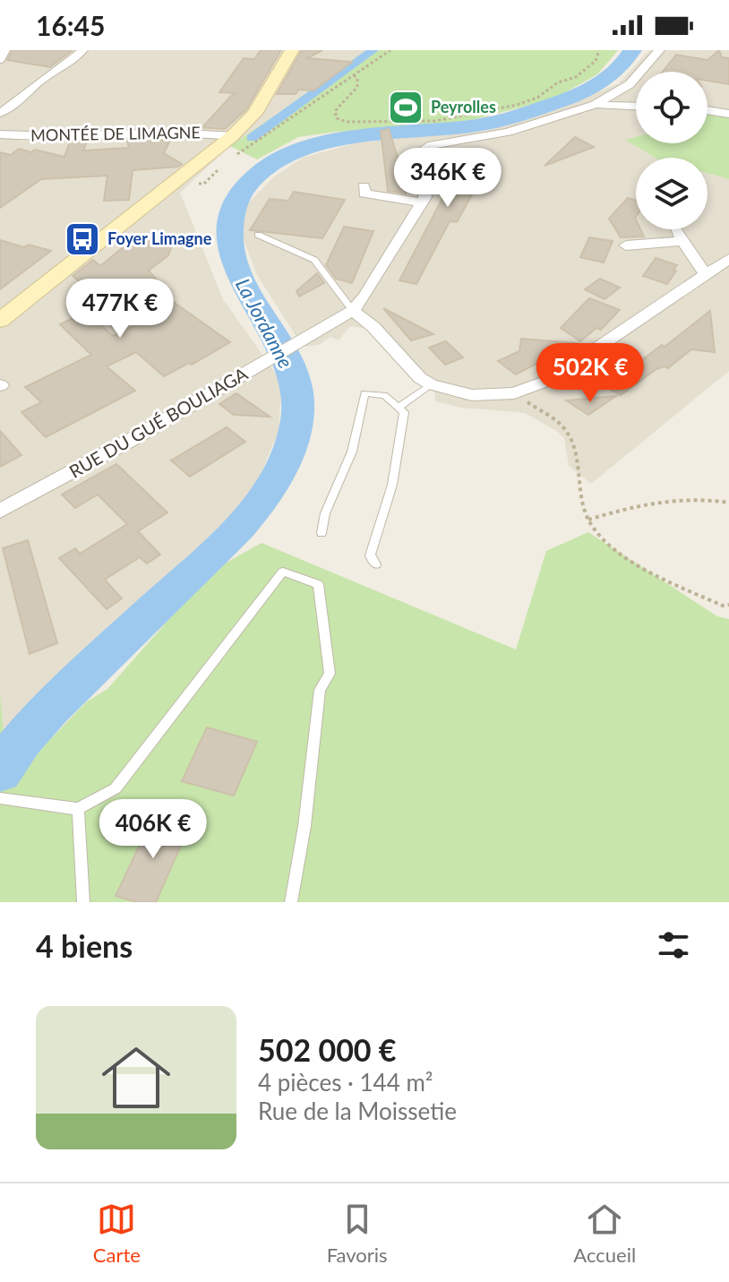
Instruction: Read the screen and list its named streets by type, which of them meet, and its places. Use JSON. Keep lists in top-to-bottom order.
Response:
{
  "streets": {
    "street": ["MONTÉE DE LIMAGNE", "RUE DU GUÉ BOULIAGA"]
  },
  "water": ["La Jordanne"],
  "places": {
    "sports": ["Peyrolles"],
    "bus stop": ["Foyer Limagne"]
  },
  "page": {
    "status": "16:45",
    "price": [
      "346K €",
      "477K €",
      "502K €",
      "406K €"
    ],
    "heading": "4 biens",
    "list": [
      {
        "name": "502 000 €",
        "note": "4 pièces · 144 m² · Rue de la Moissetie"
      }
    ],
    "tabs": ["Carte", "Favoris", "Accueil"]
  }
}
